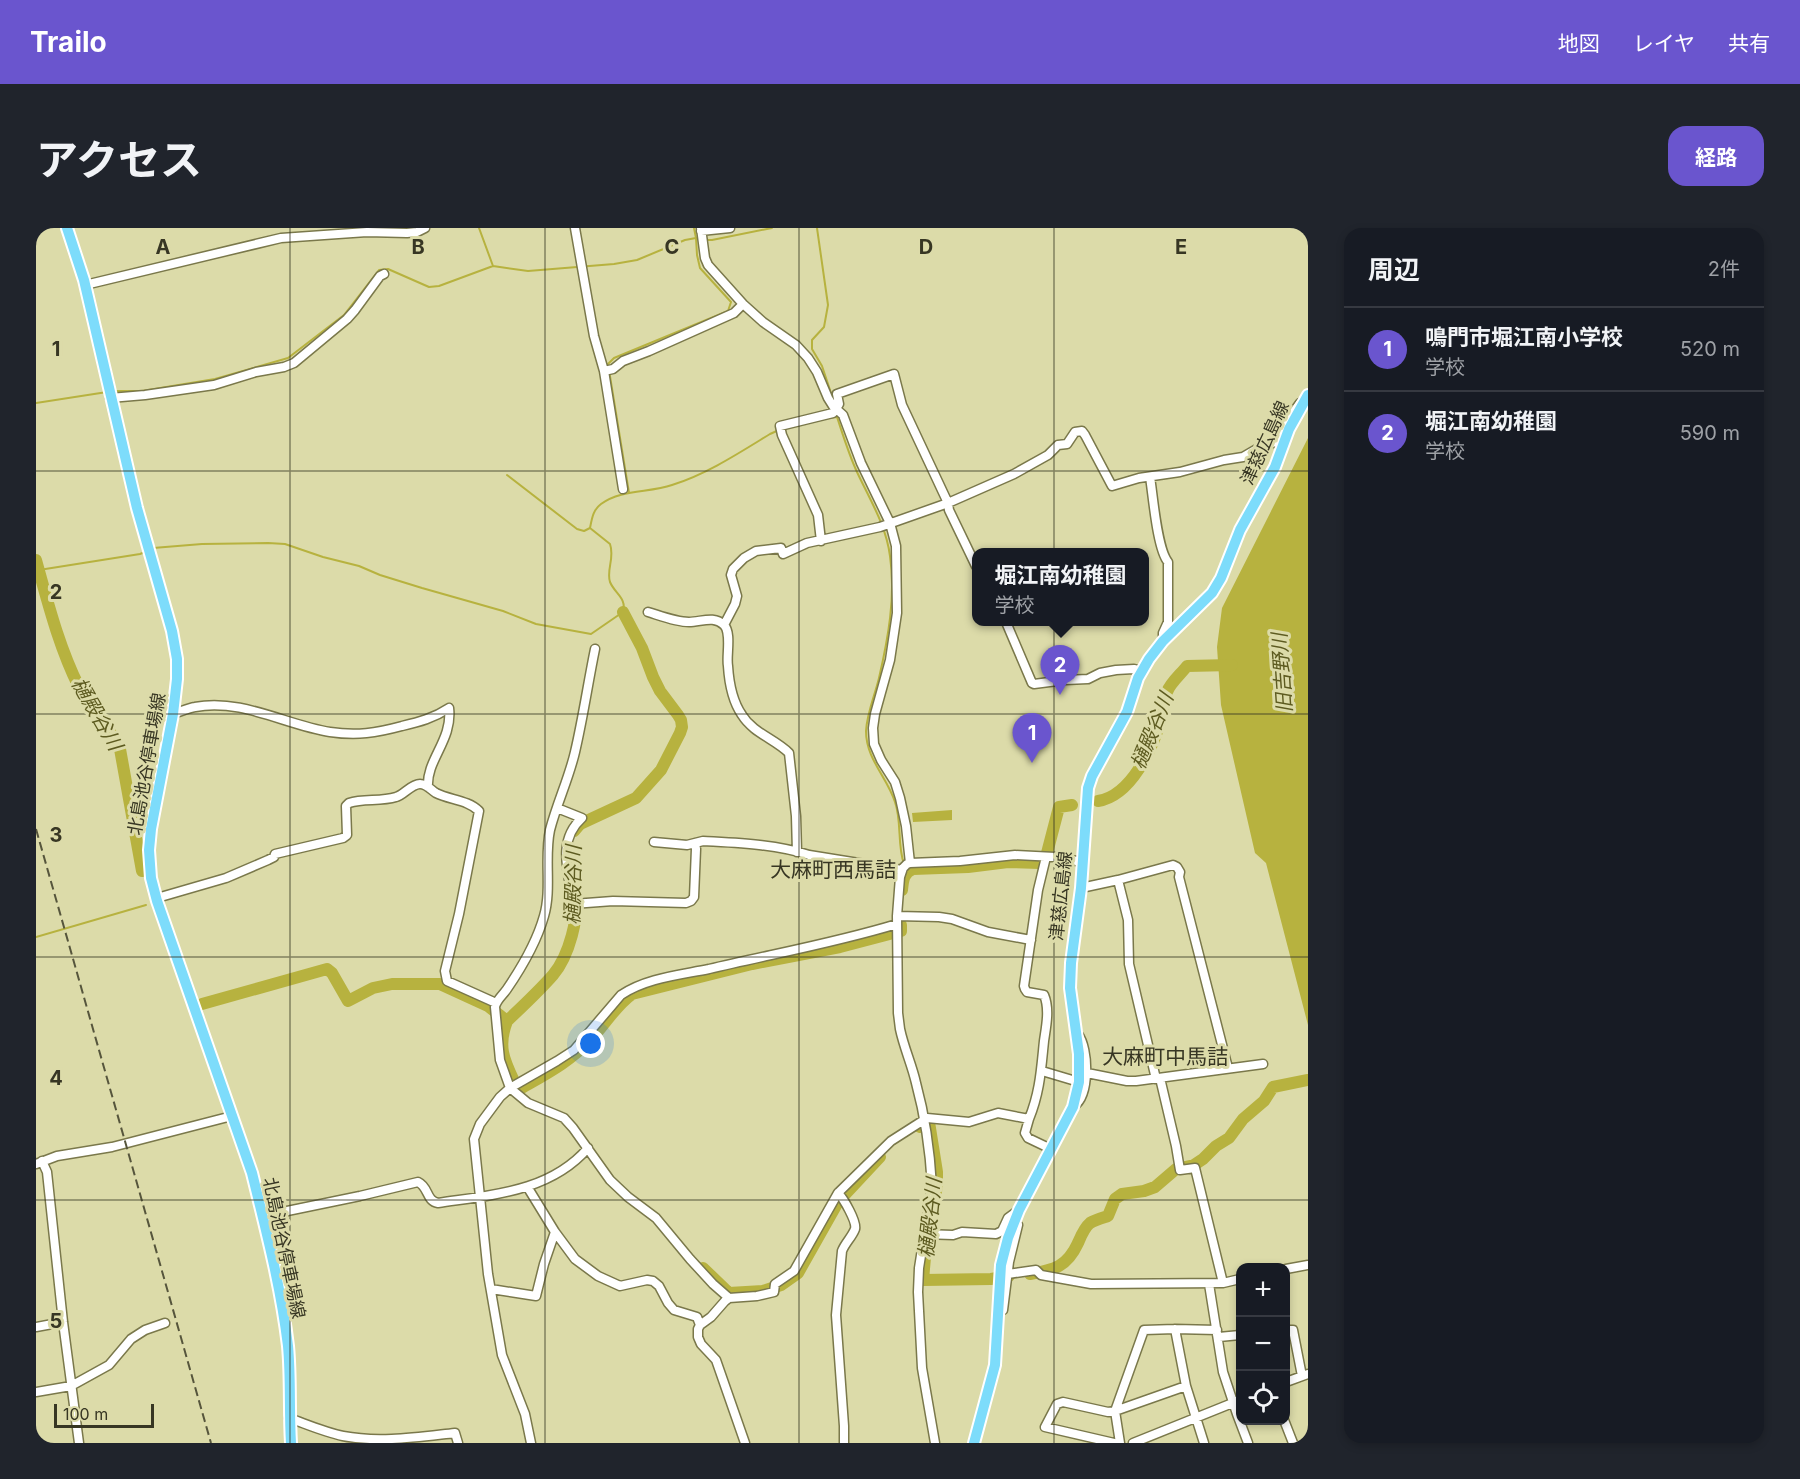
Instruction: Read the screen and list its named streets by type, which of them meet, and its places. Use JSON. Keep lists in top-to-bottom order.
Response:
{
  "streets": {
    "main road": ["津慈広島線", "北島池谷停車場線"]
  },
  "districts": ["大麻町西馬詰", "大麻町中馬詰"],
  "water": ["旧吉野川", "樋殿谷川"],
  "scale_bar": "100 m",
  "page": {
    "header": "Trailo",
    "nav": ["地図", "レイヤ", "共有"],
    "title": "アクセス",
    "buttons": "経路",
    "heading": ["周辺", "2件"],
    "list": [
      {
        "mark": "1",
        "name": "鳴門市堀江南小学校",
        "note": "学校",
        "value": "520 m"
      },
      {
        "mark": "2",
        "name": "堀江南幼稚園",
        "note": "学校",
        "value": "590 m"
      }
    ],
    "popup": ["堀江南幼稚園", "学校"],
    "pins": ["2", "1"],
    "map_buttons": ["+", "−"],
    "scale": "100 m"
  },
  "grid": {
    "columns": [
      "A",
      "B",
      "C",
      "D",
      "E"
    ],
    "rows": [
      "1",
      "2",
      "3",
      "4",
      "5"
    ]
  }
}
